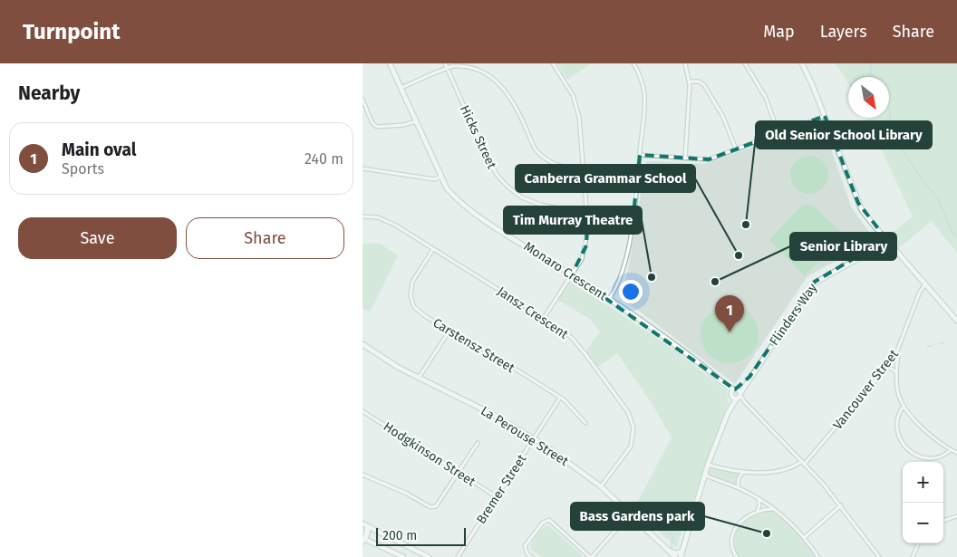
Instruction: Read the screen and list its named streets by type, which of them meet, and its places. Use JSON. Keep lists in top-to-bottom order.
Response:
{
  "streets": {
    "street": [
      "Hicks Street",
      "Monaro Crescent",
      "Jansz Crescent",
      "Flinders Way",
      "Carstensz Street",
      "Vancouver Street",
      "La Perouse Street",
      "Hodgkinson Street",
      "Bremer Street"
    ]
  },
  "crossings": [
    ["Monaro Crescent", "Flinders Way"],
    ["Monaro Crescent", "Vancouver Street"],
    ["Jansz Crescent", "Carstensz Street"],
    ["Jansz Crescent", "La Perouse Street"],
    ["Flinders Way", "La Perouse Street"],
    ["Carstensz Street", "Bremer Street"],
    ["La Perouse Street", "Bremer Street"],
    ["Hodgkinson Street", "Bremer Street"]
  ],
  "places": [
    "Old Senior School Library",
    "Canberra Grammar School",
    "Tim Murray Theatre",
    "Senior Library",
    "Bass Gardens park"
  ],
  "scale_bar": "200 m",
  "north": "bottom right",
  "page": {
    "header": "Turnpoint",
    "nav": ["Map", "Layers", "Share"],
    "heading": "Nearby",
    "list": [
      {
        "mark": "1",
        "name": "Main oval",
        "note": "Sports",
        "value": "240 m"
      }
    ],
    "buttons": ["Save", "Share"],
    "pins": "1",
    "map_buttons": ["+", "−"],
    "scale": "200 m"
  }
}
